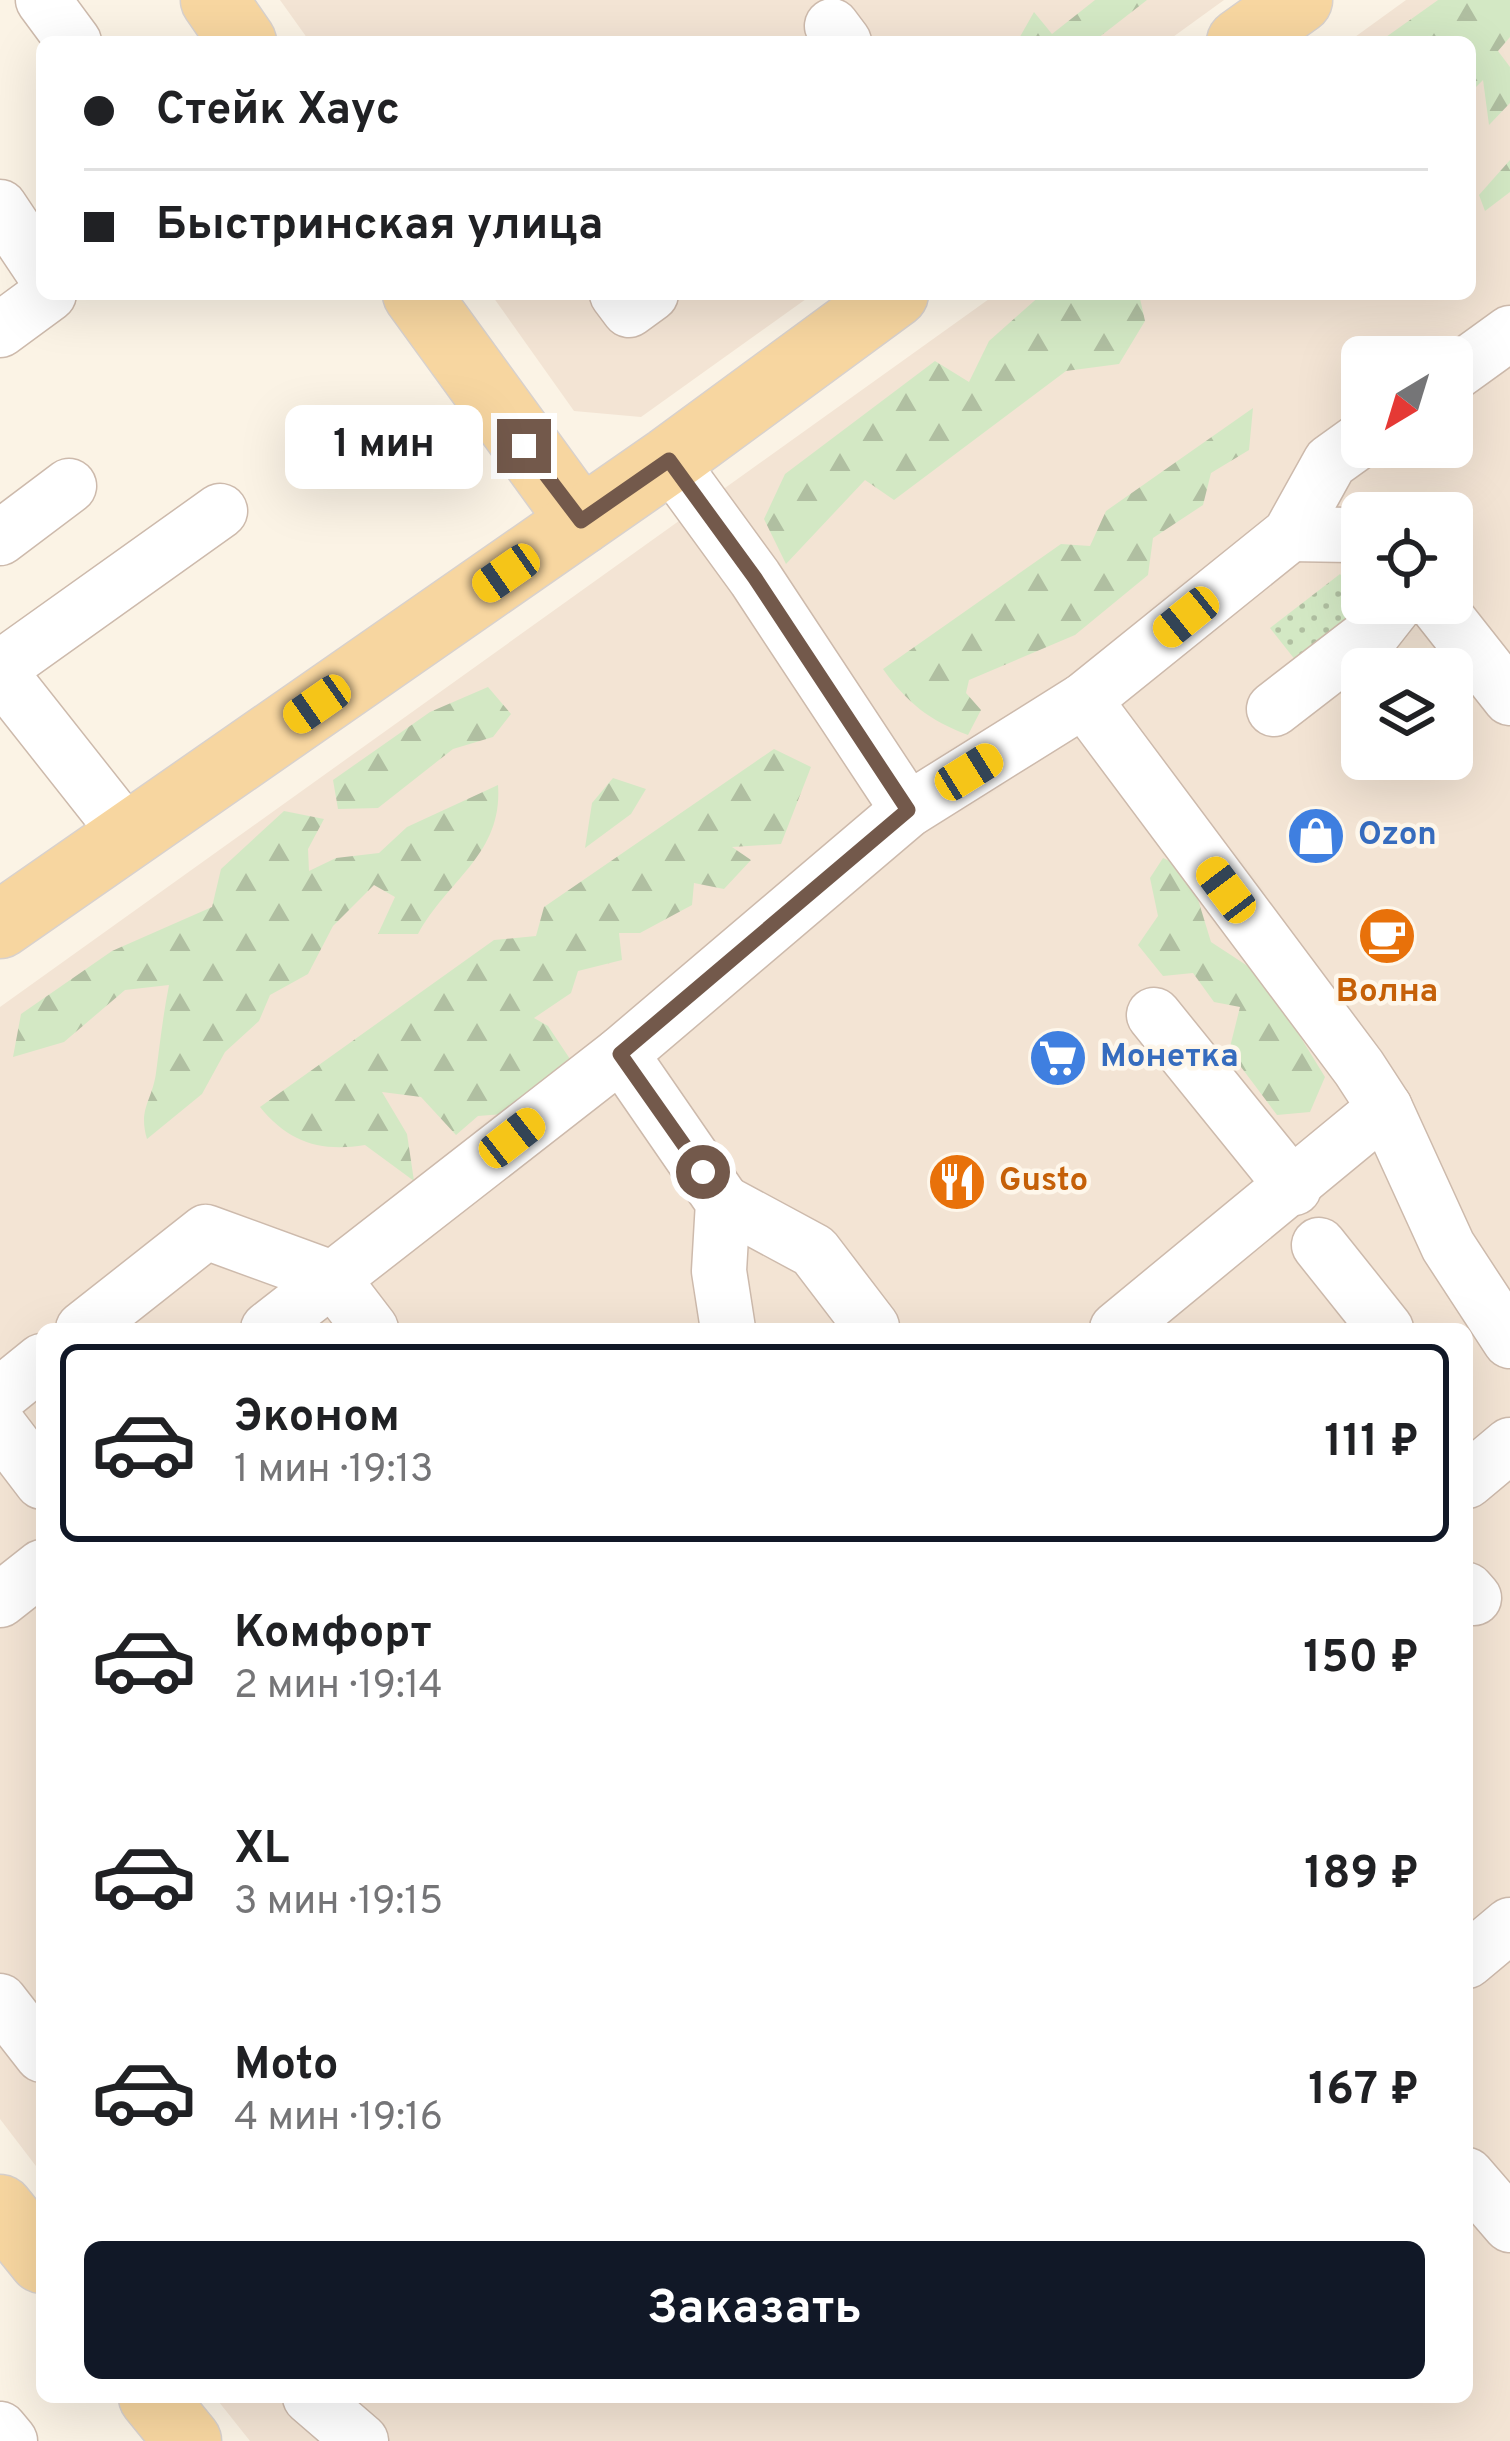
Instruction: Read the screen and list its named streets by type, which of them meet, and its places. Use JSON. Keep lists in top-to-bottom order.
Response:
{
  "places": {
    "shop": ["Ozon"],
    "cafe": ["Волна"],
    "supermarket": ["Монетка"],
    "restaurant": ["Gusto"]
  },
  "north": "bottom left",
  "page": {
    "banner": ["Стейк Хаус", "Быстринская улица"],
    "bubble": "1 мин",
    "list": [
      {
        "name": "Эконом",
        "note": "1 мин · 19:13",
        "value": "111 ₽"
      },
      {
        "name": "Комфорт",
        "note": "2 мин · 19:14",
        "value": "150 ₽"
      },
      {
        "name": "XL",
        "note": "3 мин · 19:15",
        "value": "189 ₽"
      },
      {
        "name": "Moto",
        "note": "4 мин · 19:16",
        "value": "167 ₽"
      }
    ],
    "buttons": "Заказать"
  }
}
